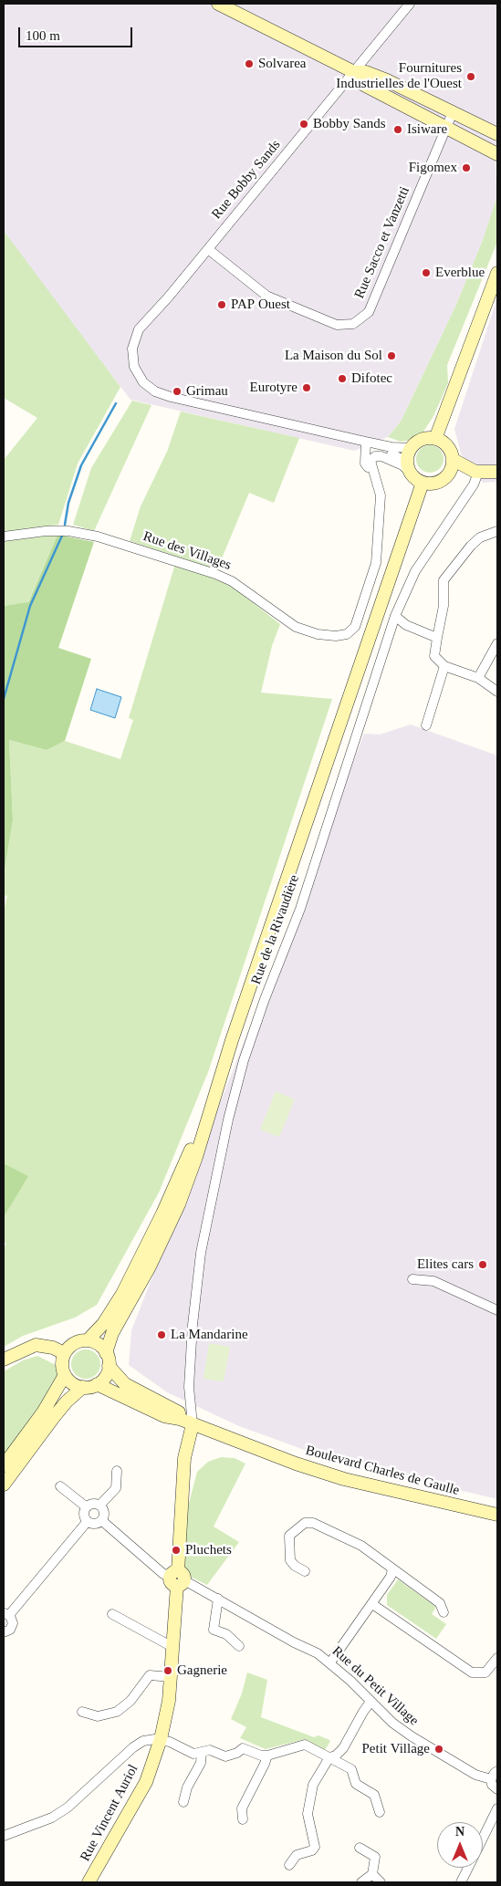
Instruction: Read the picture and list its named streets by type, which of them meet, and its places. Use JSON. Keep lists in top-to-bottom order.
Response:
{
  "streets": {
    "main road": ["Boulevard Charles de Gaulle", "Rue Vincent Auriol"],
    "street": [
      "Rue Bobby Sands",
      "Rue Sacco et Vanzetti",
      "Rue des Villages",
      "Rue de la Rivaudière",
      "Rue du Petit Village"
    ]
  },
  "crossings": [
    ["Rue Bobby Sands", "Rue Sacco et Vanzetti"],
    ["Rue de la Rivaudière", "Boulevard Charles de Gaulle"],
    ["Rue de la Rivaudière", "Rue Vincent Auriol"],
    ["Boulevard Charles de Gaulle", "Rue Vincent Auriol"],
    ["Rue du Petit Village", "Rue Vincent Auriol"]
  ],
  "places": [
    "Solvarea",
    "Fournitures Industrielles de l'Ouest",
    "Bobby Sands",
    "Isiware",
    "Figomex",
    "Everblue",
    "PAP Ouest",
    "La Maison du Sol",
    "Difotec",
    "Eurotyre",
    "Grimau",
    "Elites cars",
    "La Mandarine",
    "Pluchets",
    "Gagnerie",
    "Petit Village"
  ],
  "scale_bar": "100 m",
  "north": "top"
}
